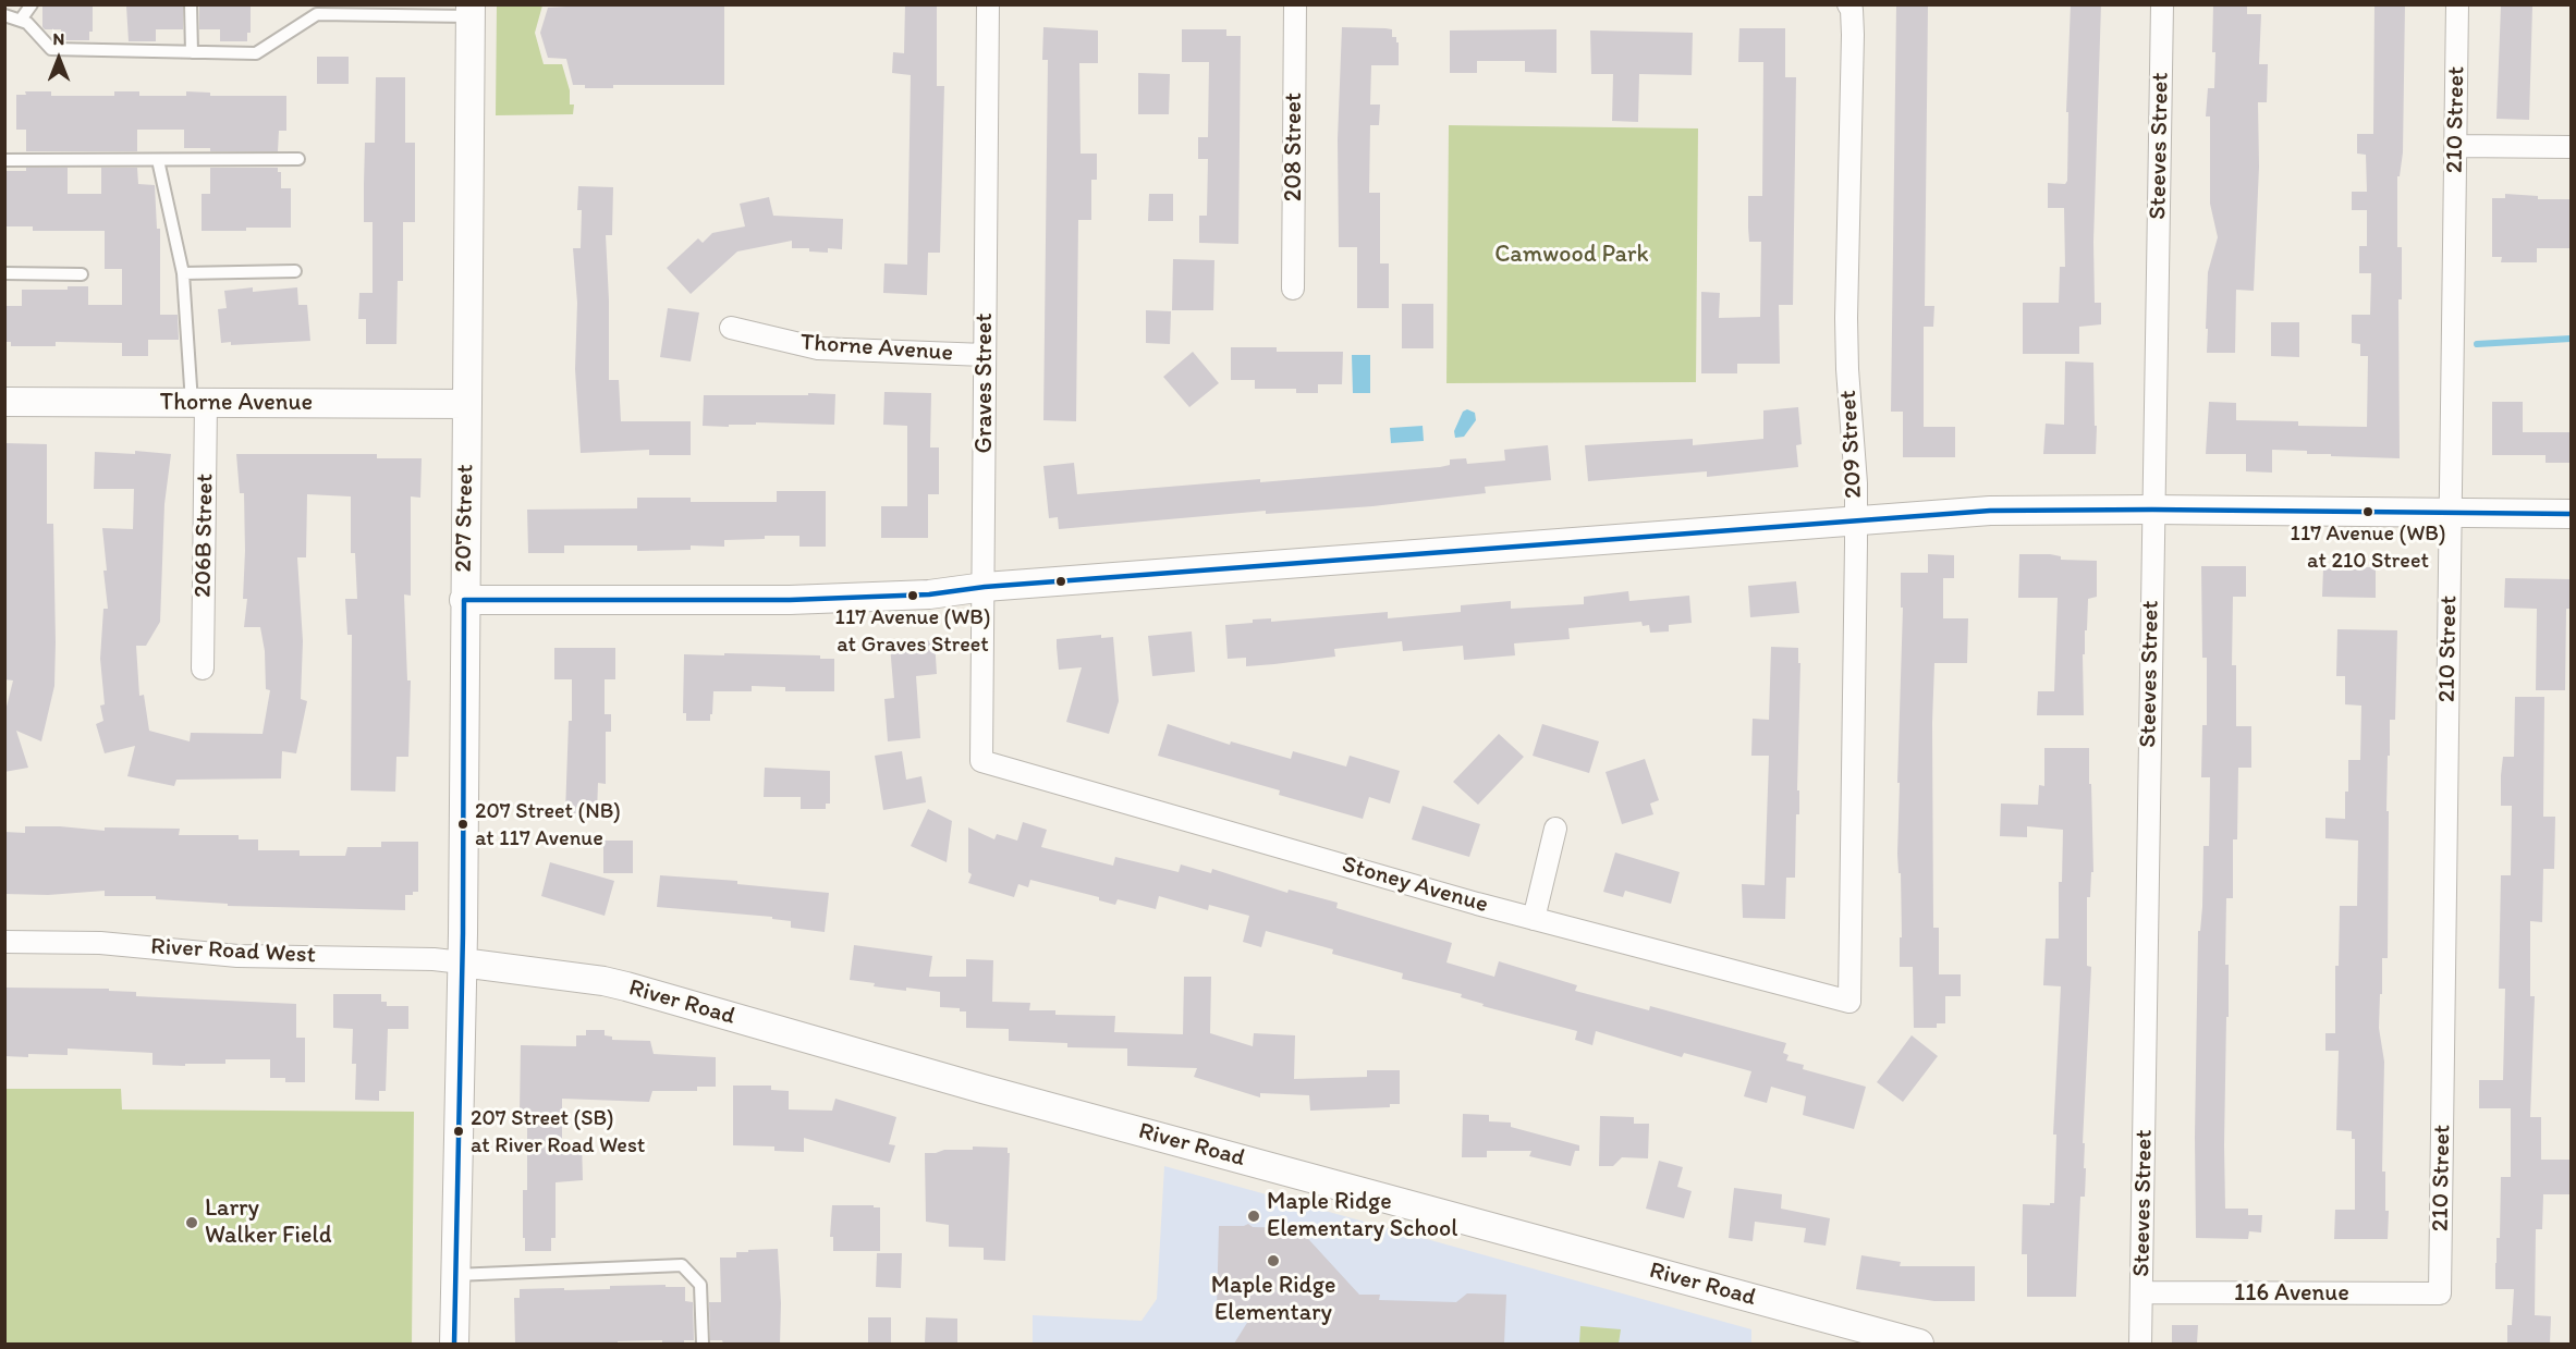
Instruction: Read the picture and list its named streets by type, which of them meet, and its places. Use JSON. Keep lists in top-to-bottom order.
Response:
{
  "streets": {
    "street": [
      "210 Street",
      "Steeves Street",
      "208 Street",
      "Thorne Avenue",
      "Graves Street",
      "209 Street",
      "207 Street",
      "206B Street",
      "Stoney Avenue",
      "River Road West",
      "River Road",
      "116 Avenue"
    ]
  },
  "crossings": [
    ["210 Street", "116 Avenue"],
    ["Steeves Street", "116 Avenue"],
    ["Thorne Avenue", "Graves Street"],
    ["Thorne Avenue", "207 Street"],
    ["Thorne Avenue", "206B Street"],
    ["Graves Street", "Stoney Avenue"],
    ["209 Street", "Stoney Avenue"],
    ["207 Street", "River Road West"],
    ["207 Street", "River Road"],
    ["River Road West", "River Road"]
  ],
  "parks": ["Camwood Park"],
  "places": [
    "117 Avenue (WB) at 210 Street",
    "117 Avenue (WB) at Graves Street",
    "207 Street (NB) at 117 Avenue",
    "207 Street (SB) at River Road West",
    "Maple Ridge Elementary School",
    "Larry Walker Field",
    "Maple Ridge Elementary"
  ],
  "north": "top"
}
